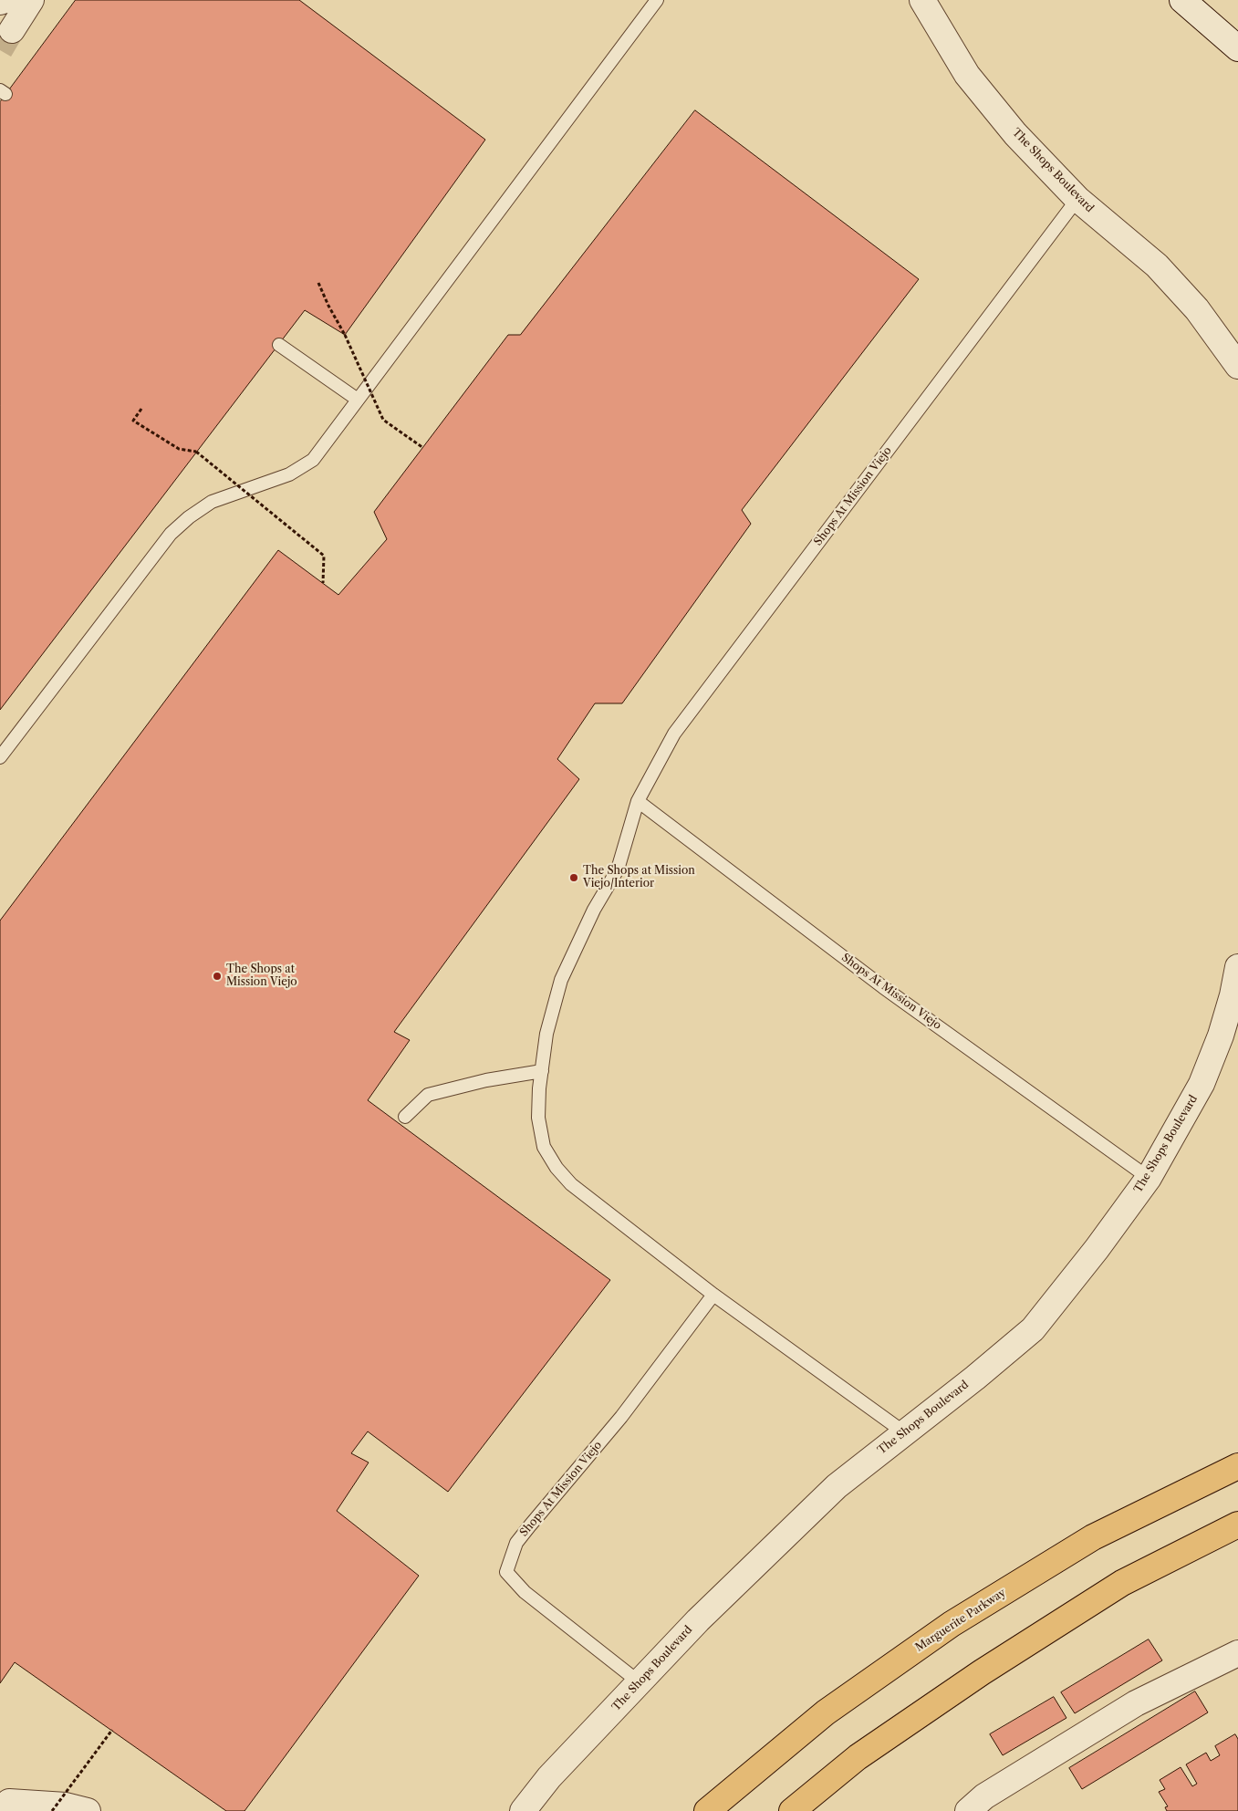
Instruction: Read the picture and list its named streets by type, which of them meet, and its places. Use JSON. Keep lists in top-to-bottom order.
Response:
{
  "streets": {
    "main road": ["Marguerite Parkway"],
    "street": ["The Shops Boulevard"],
    "lane": ["Shops At Mission Viejo"]
  },
  "crossings": [
    ["The Shops Boulevard", "Shops At Mission Viejo"]
  ],
  "places": ["The Shops at Mission Viejo/Interior", "The Shops at Mission Viejo"]
}
